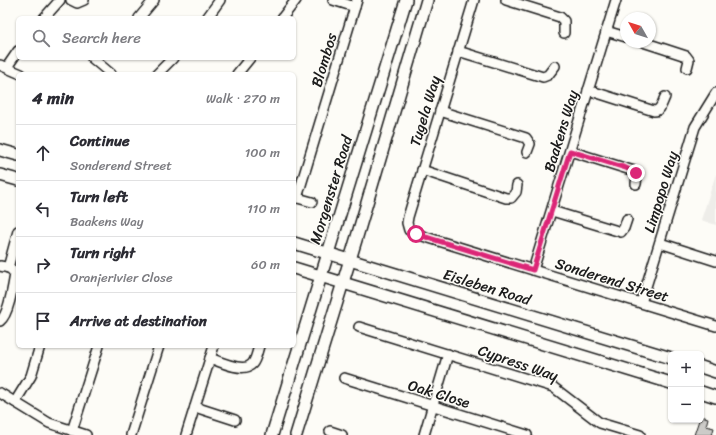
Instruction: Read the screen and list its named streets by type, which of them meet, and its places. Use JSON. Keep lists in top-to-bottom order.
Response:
{
  "streets": {
    "main road": ["Morgenster Road", "Eisleben Road"],
    "street": [
      "Blombos",
      "Tugela Way",
      "Baakens Way",
      "Limpopo Way",
      "Sonderend Street",
      "Cypress Way",
      "Oak Close"
    ]
  },
  "crossings": [
    ["Tugela Way", "Sonderend Street"],
    ["Baakens Way", "Sonderend Street"],
    ["Morgenster Road", "Eisleben Road"],
    ["Limpopo Way", "Sonderend Street"]
  ],
  "north": "top left",
  "page": {
    "search": "Search here",
    "heading": ["4 min", "Walk · 270 m"],
    "list": [
      ["Continue", "Sonderend Street", "100 m"],
      ["Turn left", "Baakens Way", "110 m"],
      ["Turn right", "Oranjerivier Close", "60 m"],
      "Arrive at destination"
    ],
    "map_buttons": ["+", "−"]
  }
}
